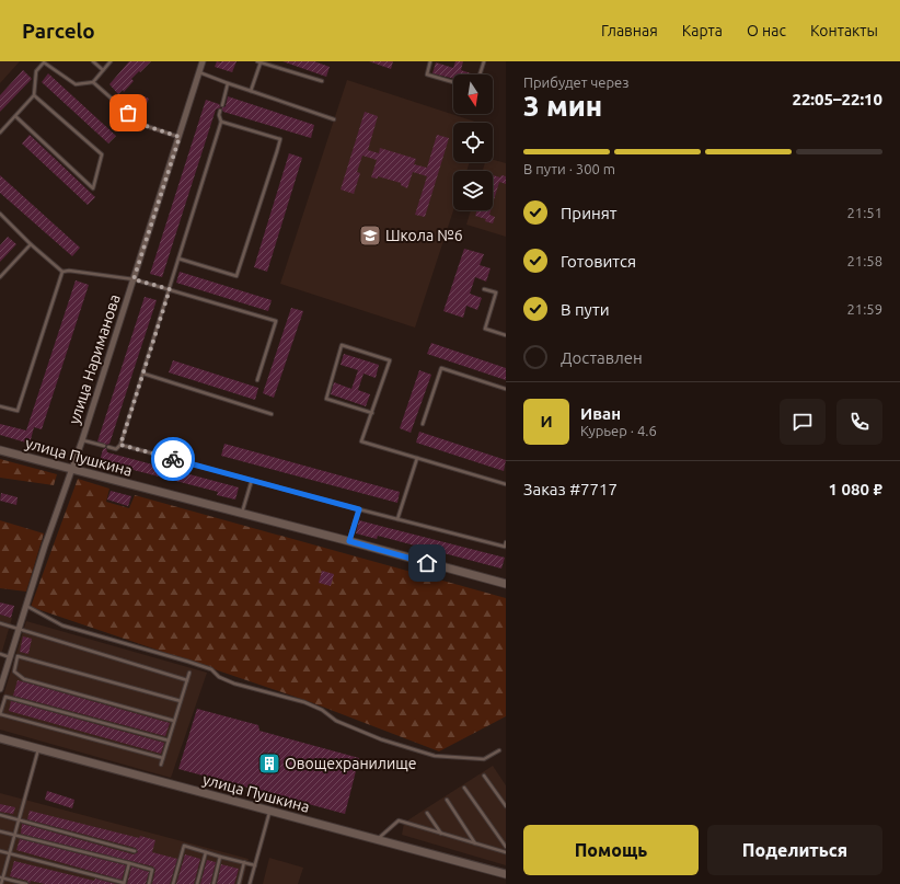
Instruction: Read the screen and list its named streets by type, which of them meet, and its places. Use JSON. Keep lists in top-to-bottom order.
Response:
{
  "streets": {
    "street": ["улица Нариманова", "улица Пушкина"]
  },
  "crossings": [
    ["улица Нариманова", "улица Пушкина"]
  ],
  "places": {
    "school or university": ["Школа №6"],
    "building": ["Овощехранилище"]
  },
  "north": "bottom",
  "page": {
    "header": "Parcelo",
    "nav": [
      "Главная",
      "Карта",
      "О нас",
      "Контакты"
    ],
    "heading": ["3 мин", "Прибудет через", "22:05–22:10"],
    "panel": [
      "Иван",
      "Курьер · 4.6",
      "Заказ #7717",
      "1 080 ₽"
    ],
    "bar": "В пути · 300 m",
    "list": [
      ["Принят", "21:51"],
      ["Готовится", "21:58"],
      ["В пути", "21:59"],
      "Доставлен"
    ],
    "round": "И",
    "buttons": ["Помощь", "Поделиться"]
  }
}
